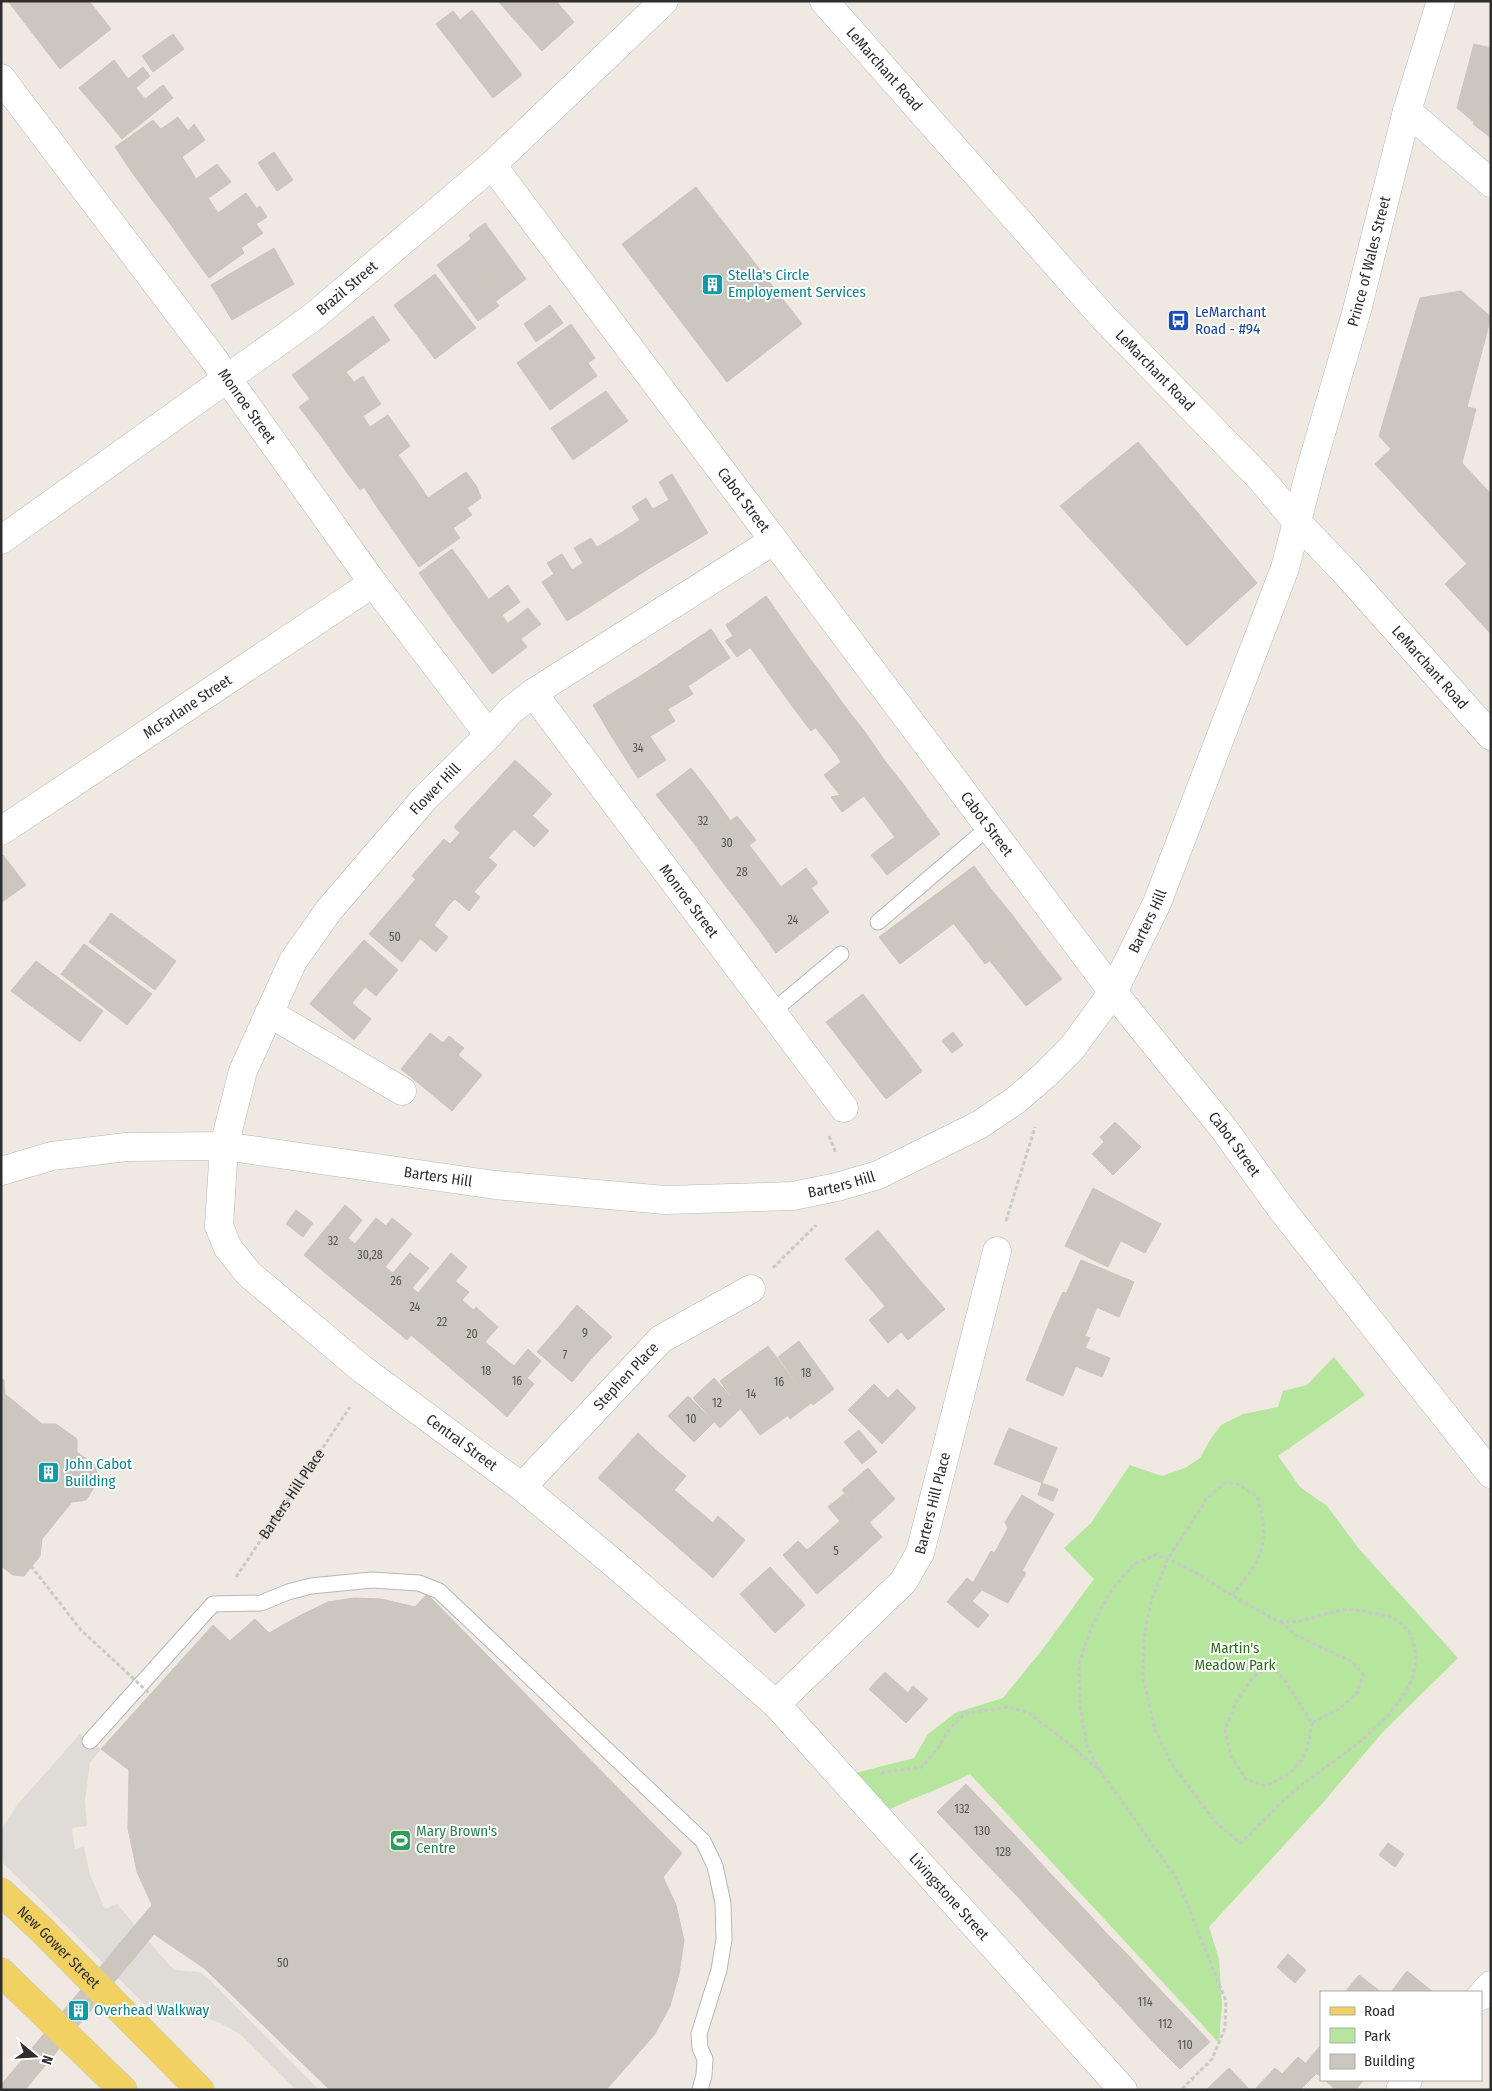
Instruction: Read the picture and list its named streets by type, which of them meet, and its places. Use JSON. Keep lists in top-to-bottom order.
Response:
{
  "streets": {
    "main road": ["New Gower Street"],
    "street": [
      "LeMarchant Road",
      "Prince of Wales Street",
      "Brazil Street",
      "Monroe Street",
      "Cabot Street",
      "McFarlane Street",
      "Flower Hill",
      "Barters Hill",
      "Stephen Place",
      "Central Street",
      "Barters Hill Place",
      "Livingstone Street"
    ]
  },
  "crossings": [
    ["LeMarchant Road", "Prince of Wales Street"],
    ["LeMarchant Road", "Barters Hill"],
    ["Prince of Wales Street", "Barters Hill"],
    ["Brazil Street", "Monroe Street"],
    ["Brazil Street", "Cabot Street"],
    ["Monroe Street", "McFarlane Street"],
    ["Monroe Street", "Flower Hill"],
    ["Cabot Street", "Flower Hill"],
    ["Cabot Street", "Barters Hill"],
    ["Flower Hill", "Barters Hill"],
    ["Flower Hill", "Central Street"],
    ["Barters Hill", "Central Street"],
    ["Stephen Place", "Central Street"],
    ["Central Street", "Barters Hill Place"],
    ["Central Street", "Livingstone Street"],
    ["Barters Hill Place", "Livingstone Street"]
  ],
  "parks": ["Martin's Meadow Park"],
  "places": {
    "building": ["Stella's Circle Employement Services", "John Cabot Building", "Overhead Walkway"],
    "bus stop": ["LeMarchant Road - #94"],
    "sports": ["Mary Brown's Centre"]
  },
  "house_numbers": [
    "34",
    "32",
    "30",
    "28",
    "24",
    "50",
    "32",
    "30,28",
    "26",
    "24",
    "22",
    "9",
    "20",
    "7",
    "18",
    "18",
    "16",
    "16",
    "14",
    "12",
    "10",
    "5",
    "132",
    "130",
    "128",
    "50",
    "114",
    "112",
    "110"
  ],
  "legend": ["Road", "Park", "Building"],
  "north": "right"
}
